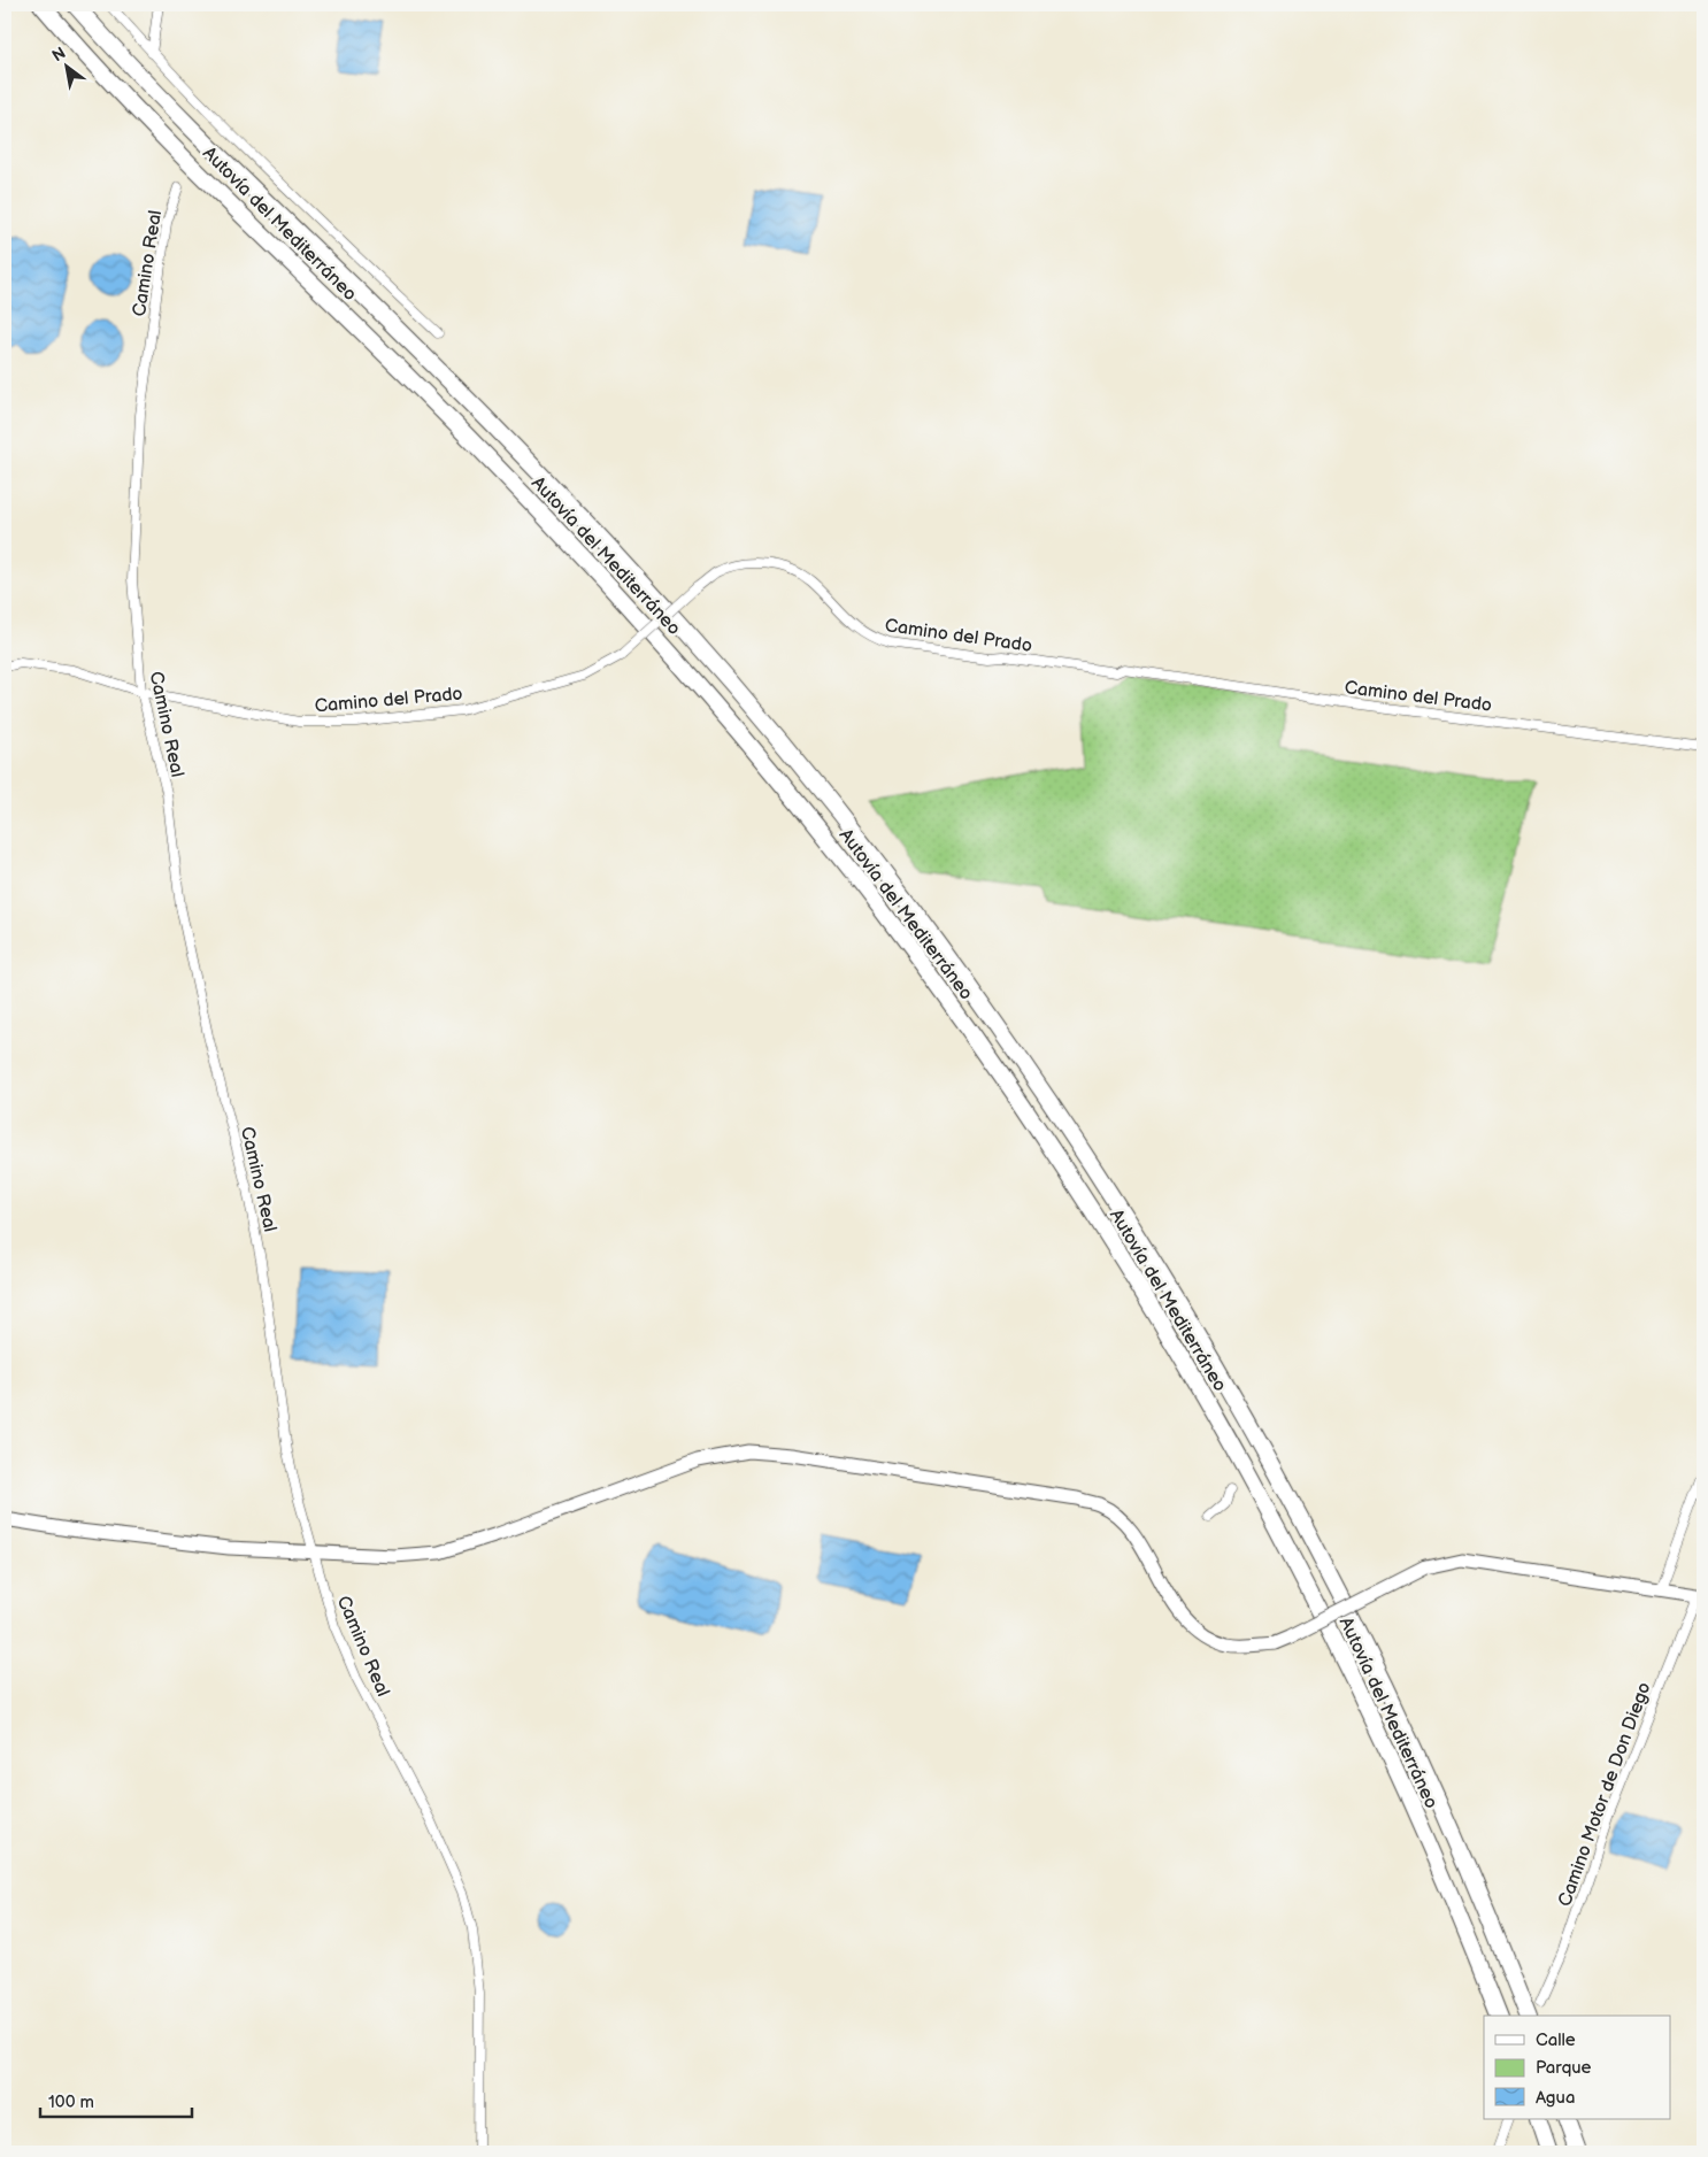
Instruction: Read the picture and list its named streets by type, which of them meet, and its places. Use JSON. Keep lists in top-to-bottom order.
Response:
{
  "streets": {
    "highway": ["Autovía del Mediterráneo"],
    "street": ["Camino Real", "Camino del Prado", "Camino Motor de Don Diego"]
  },
  "crossings": [
    ["Camino Real", "Camino del Prado"]
  ],
  "legend": ["Calle", "Parque", "Agua"],
  "scale_bar": "100 m",
  "north": "top left"
}
